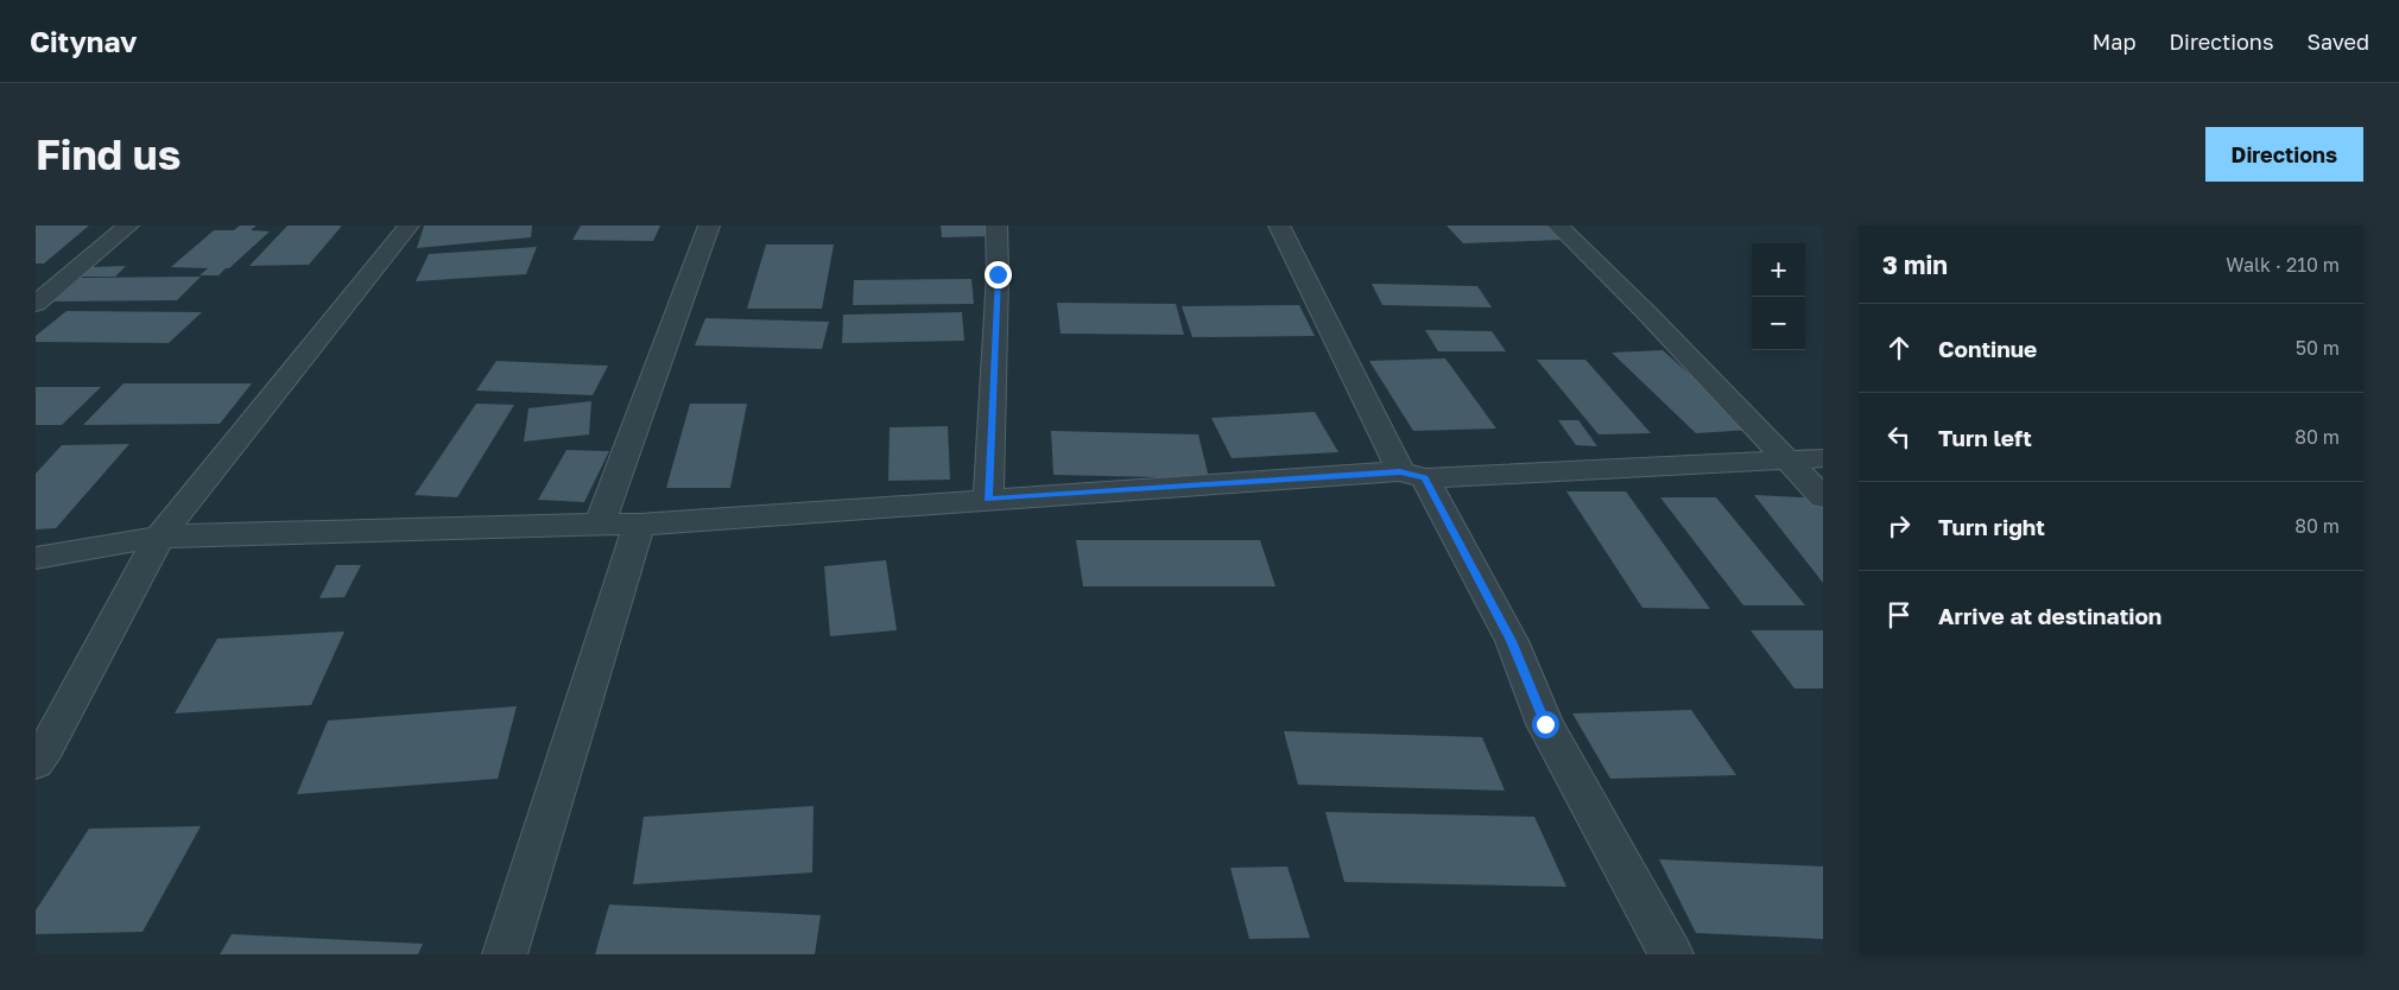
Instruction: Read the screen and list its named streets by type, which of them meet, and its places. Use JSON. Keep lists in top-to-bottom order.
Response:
{
  "page": {
    "header": "Citynav",
    "nav": ["Map", "Directions", "Saved"],
    "buttons": "Directions",
    "title": "Find us",
    "heading": ["3 min", "Walk · 210 m"],
    "map_buttons": ["+", "−"],
    "list": [
      ["Continue", "50 m"],
      ["Turn left", "80 m"],
      ["Turn right", "80 m"],
      "Arrive at destination"
    ]
  }
}
